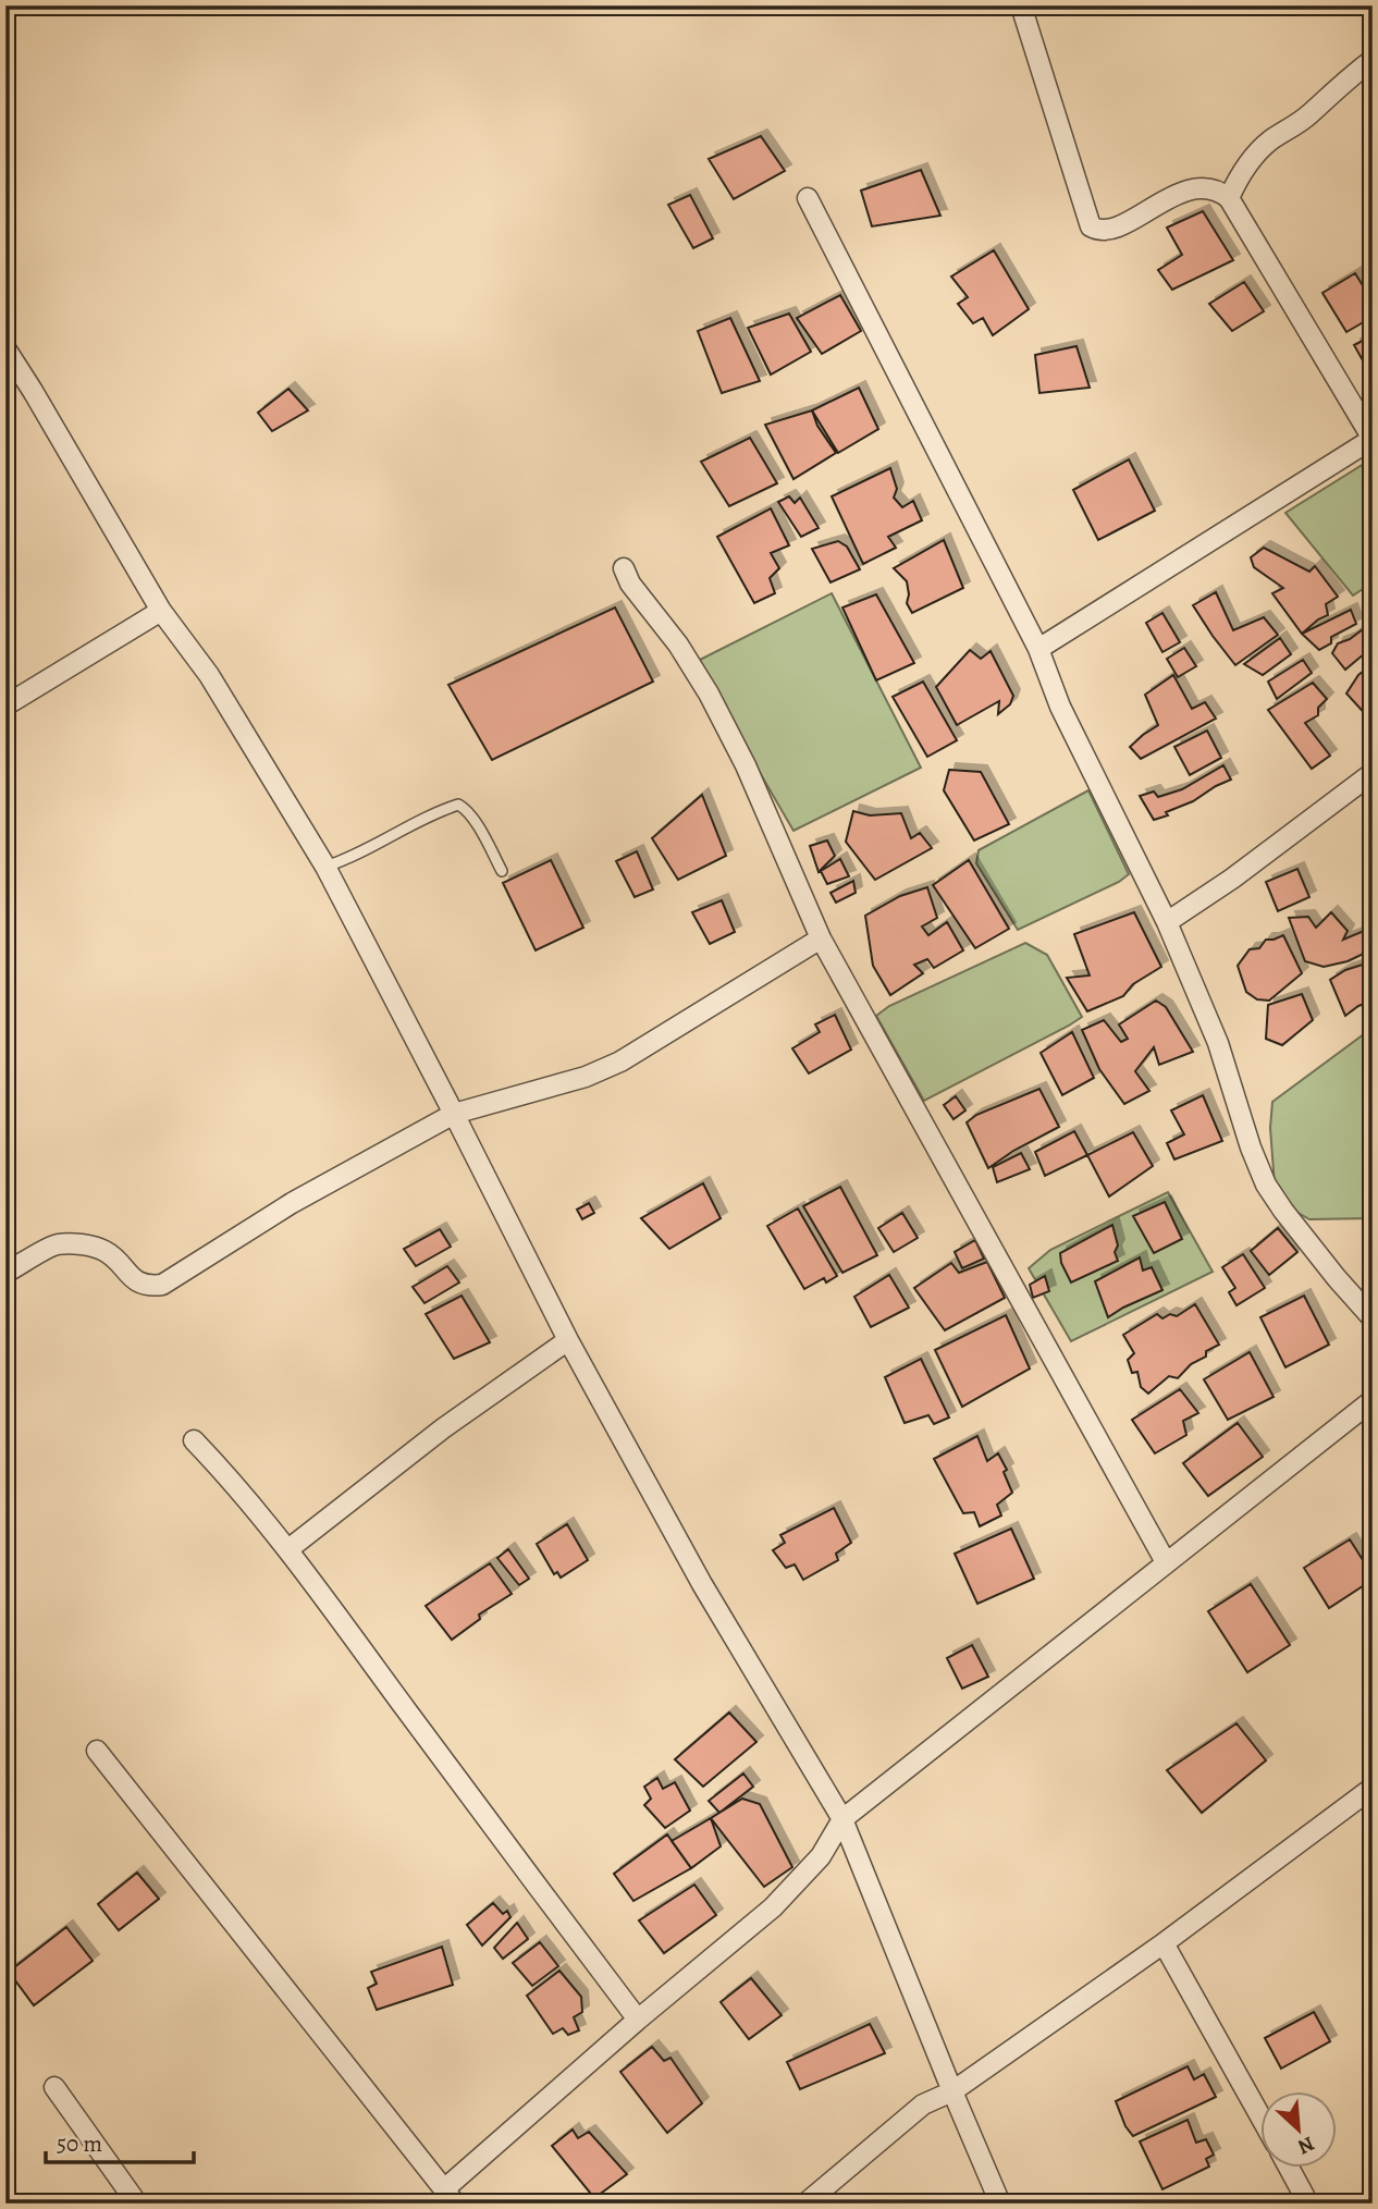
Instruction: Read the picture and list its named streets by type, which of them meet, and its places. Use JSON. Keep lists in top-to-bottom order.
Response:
{
  "scale_bar": "50 m",
  "north": "bottom right"
}
